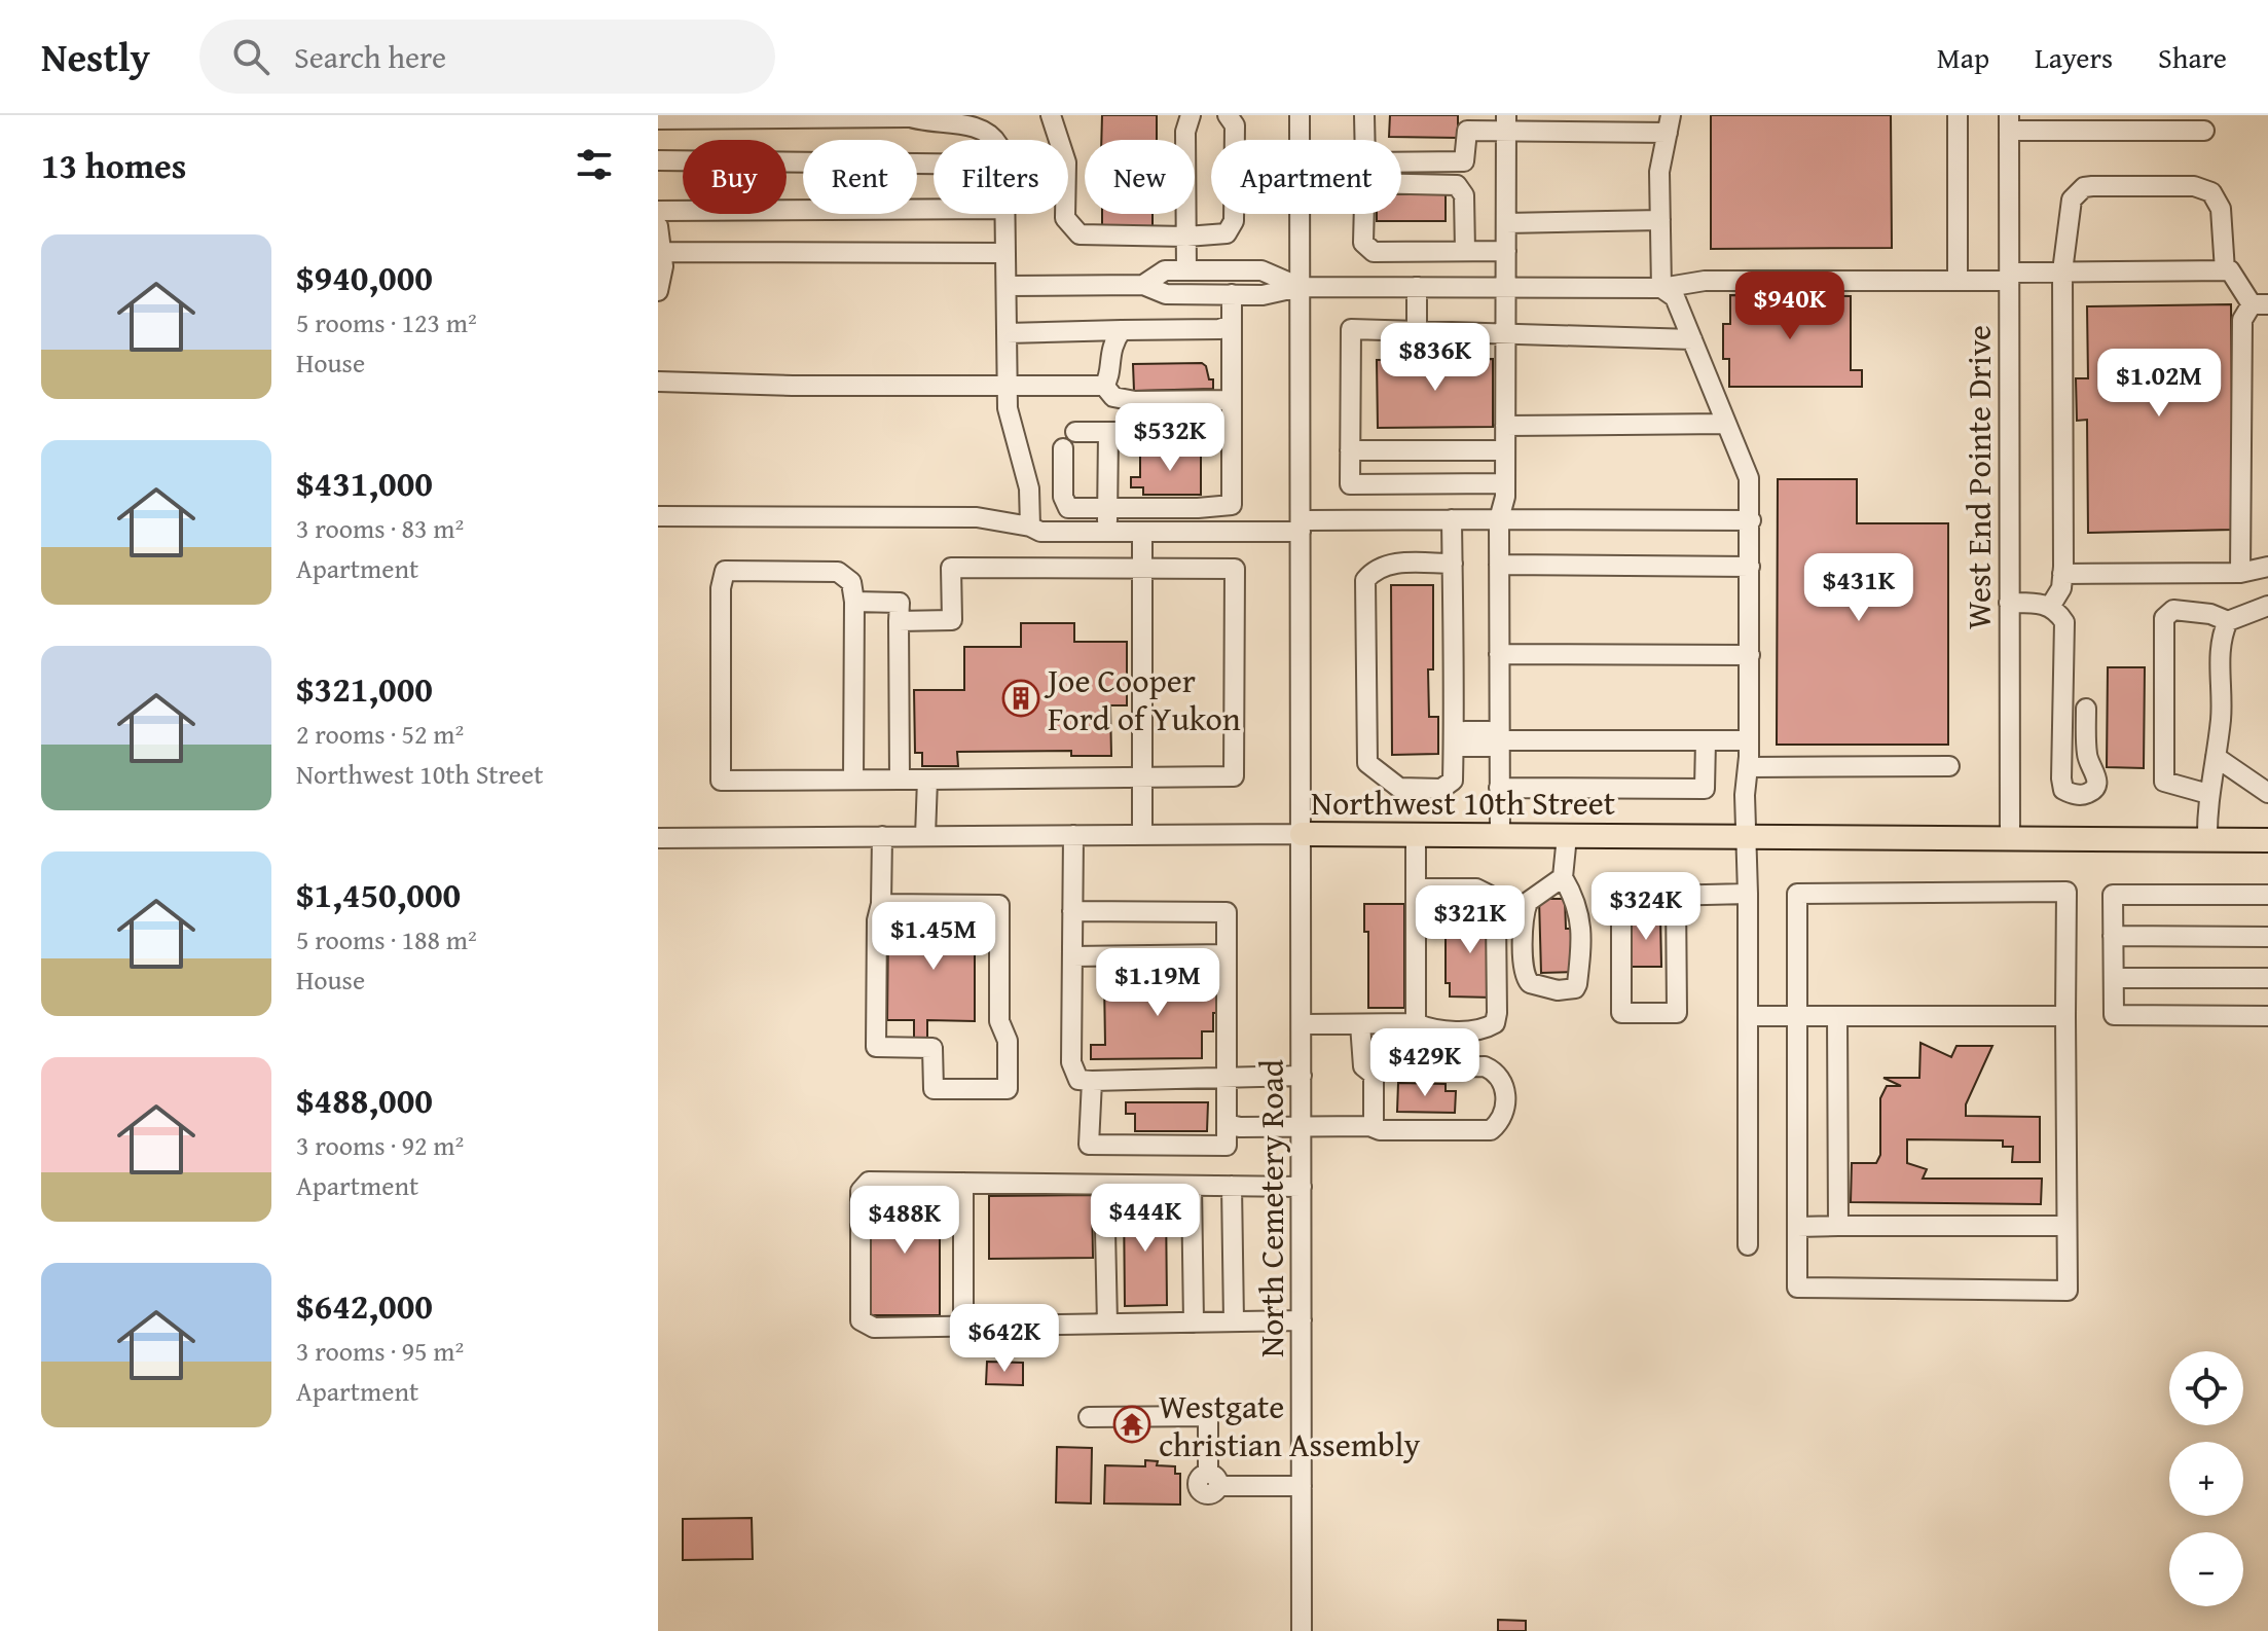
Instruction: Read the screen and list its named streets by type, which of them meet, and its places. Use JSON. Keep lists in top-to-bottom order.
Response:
{
  "streets": {
    "main road": ["Northwest 10th Street"],
    "street": ["West End Pointe Drive", "North Cemetery Road"]
  },
  "crossings": [
    ["West End Pointe Drive", "Northwest 10th Street"],
    ["Northwest 10th Street", "North Cemetery Road"]
  ],
  "places": {
    "building": ["Joe Cooper Ford of Yukon"],
    "temple": ["Westgate christian Assembly"]
  },
  "page": {
    "header": "Nestly",
    "search": "Search here",
    "nav": ["Map", "Layers", "Share"],
    "heading": "13 homes",
    "chip": [
      "Buy",
      "Rent",
      "Filters",
      "New",
      "Apartment"
    ],
    "list": [
      {
        "name": "$940,000",
        "note": "5 rooms · 123 m² · House"
      },
      {
        "name": "$431,000",
        "note": "3 rooms · 83 m² · Apartment"
      },
      {
        "name": "$321,000",
        "note": "2 rooms · 52 m² · Northwest 10th Street"
      },
      {
        "name": "$1,450,000",
        "note": "5 rooms · 188 m² · House"
      },
      {
        "name": "$488,000",
        "note": "3 rooms · 92 m² · Apartment"
      },
      {
        "name": "$642,000",
        "note": "3 rooms · 95 m² · Apartment"
      }
    ],
    "price": [
      "$940K",
      "$836K",
      "$1.02M",
      "$532K",
      "$431K",
      "$324K",
      "$321K",
      "$1.45M",
      "$1.19M",
      "$429K",
      "$444K",
      "$488K",
      "$642K"
    ],
    "map_buttons": ["+", "−"]
  }
}
